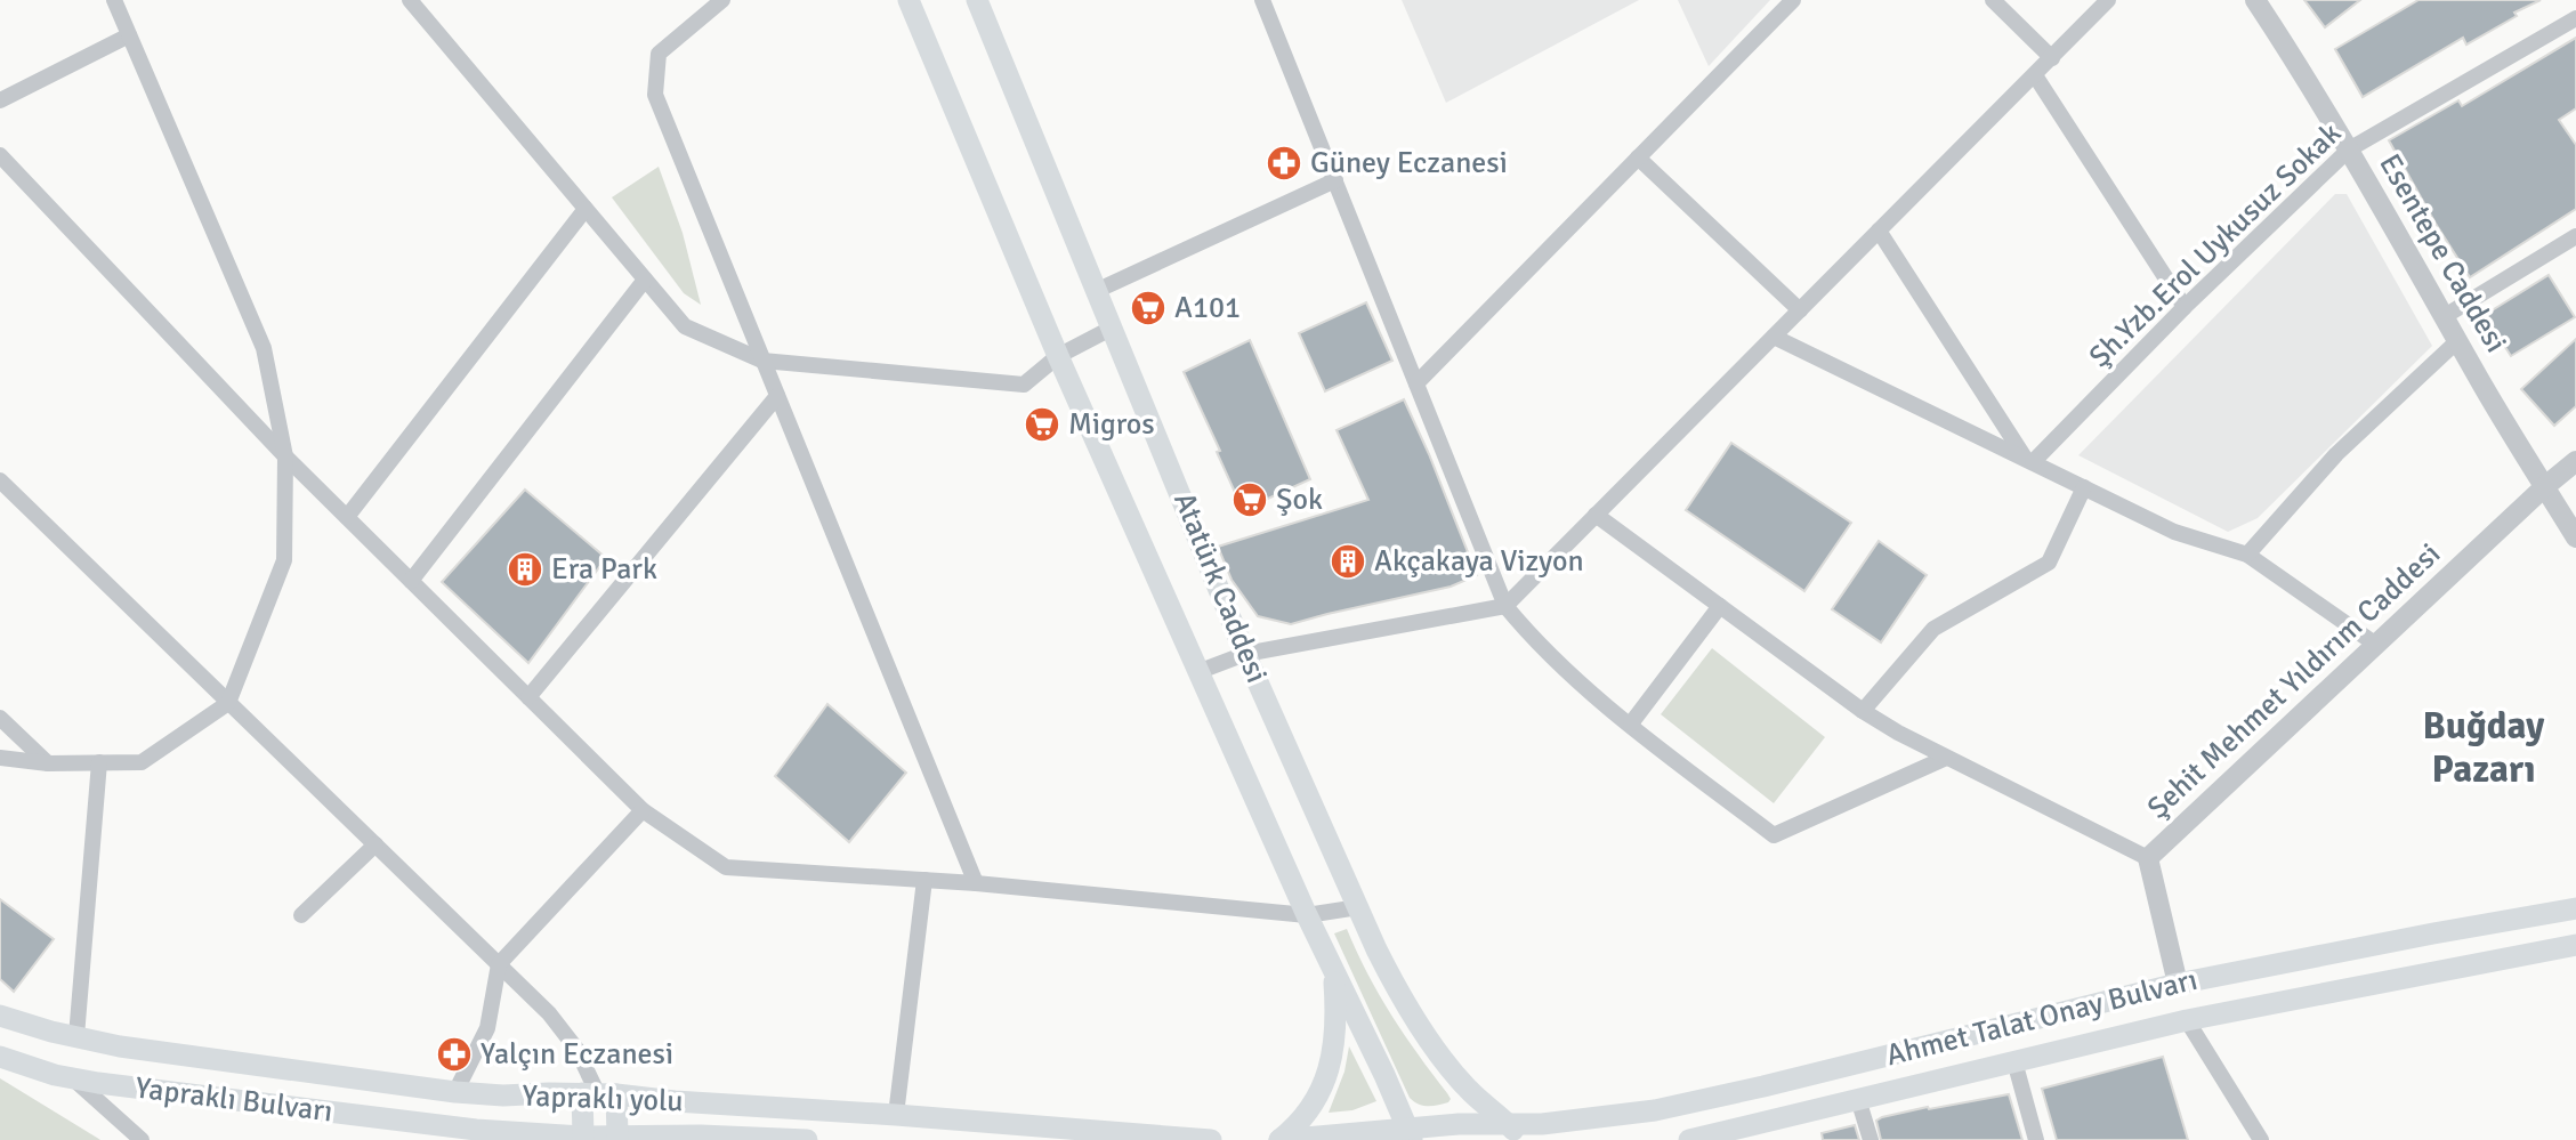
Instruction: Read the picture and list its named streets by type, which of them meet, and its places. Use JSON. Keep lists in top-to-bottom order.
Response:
{
  "streets": {
    "main road": [
      "Atatürk Caddesi",
      "Ahmet Talat Onay Bulvarı",
      "Yapraklı yolu",
      "Yapraklı Bulvarı"
    ],
    "street": ["Şh.Yzb.Erol Uykusuz Sokak", "Esentepe Caddesi", "Şehit Mehmet Yıldırım Caddesi"]
  },
  "crossings": [
    ["Şh.Yzb.Erol Uykusuz Sokak", "Esentepe Caddesi"],
    ["Esentepe Caddesi", "Şehit Mehmet Yıldırım Caddesi"],
    ["Atatürk Caddesi", "Ahmet Talat Onay Bulvarı"],
    ["Şehit Mehmet Yıldırım Caddesi", "Ahmet Talat Onay Bulvarı"]
  ],
  "districts": ["Buğday Pazarı"],
  "places": {
    "pharmacy": ["Güney Eczanesi", "Yalçın Eczanesi"],
    "supermarket": ["A101", "Migros", "Şok"],
    "building": ["Akçakaya Vizyon", "Era Park"]
  }
}
